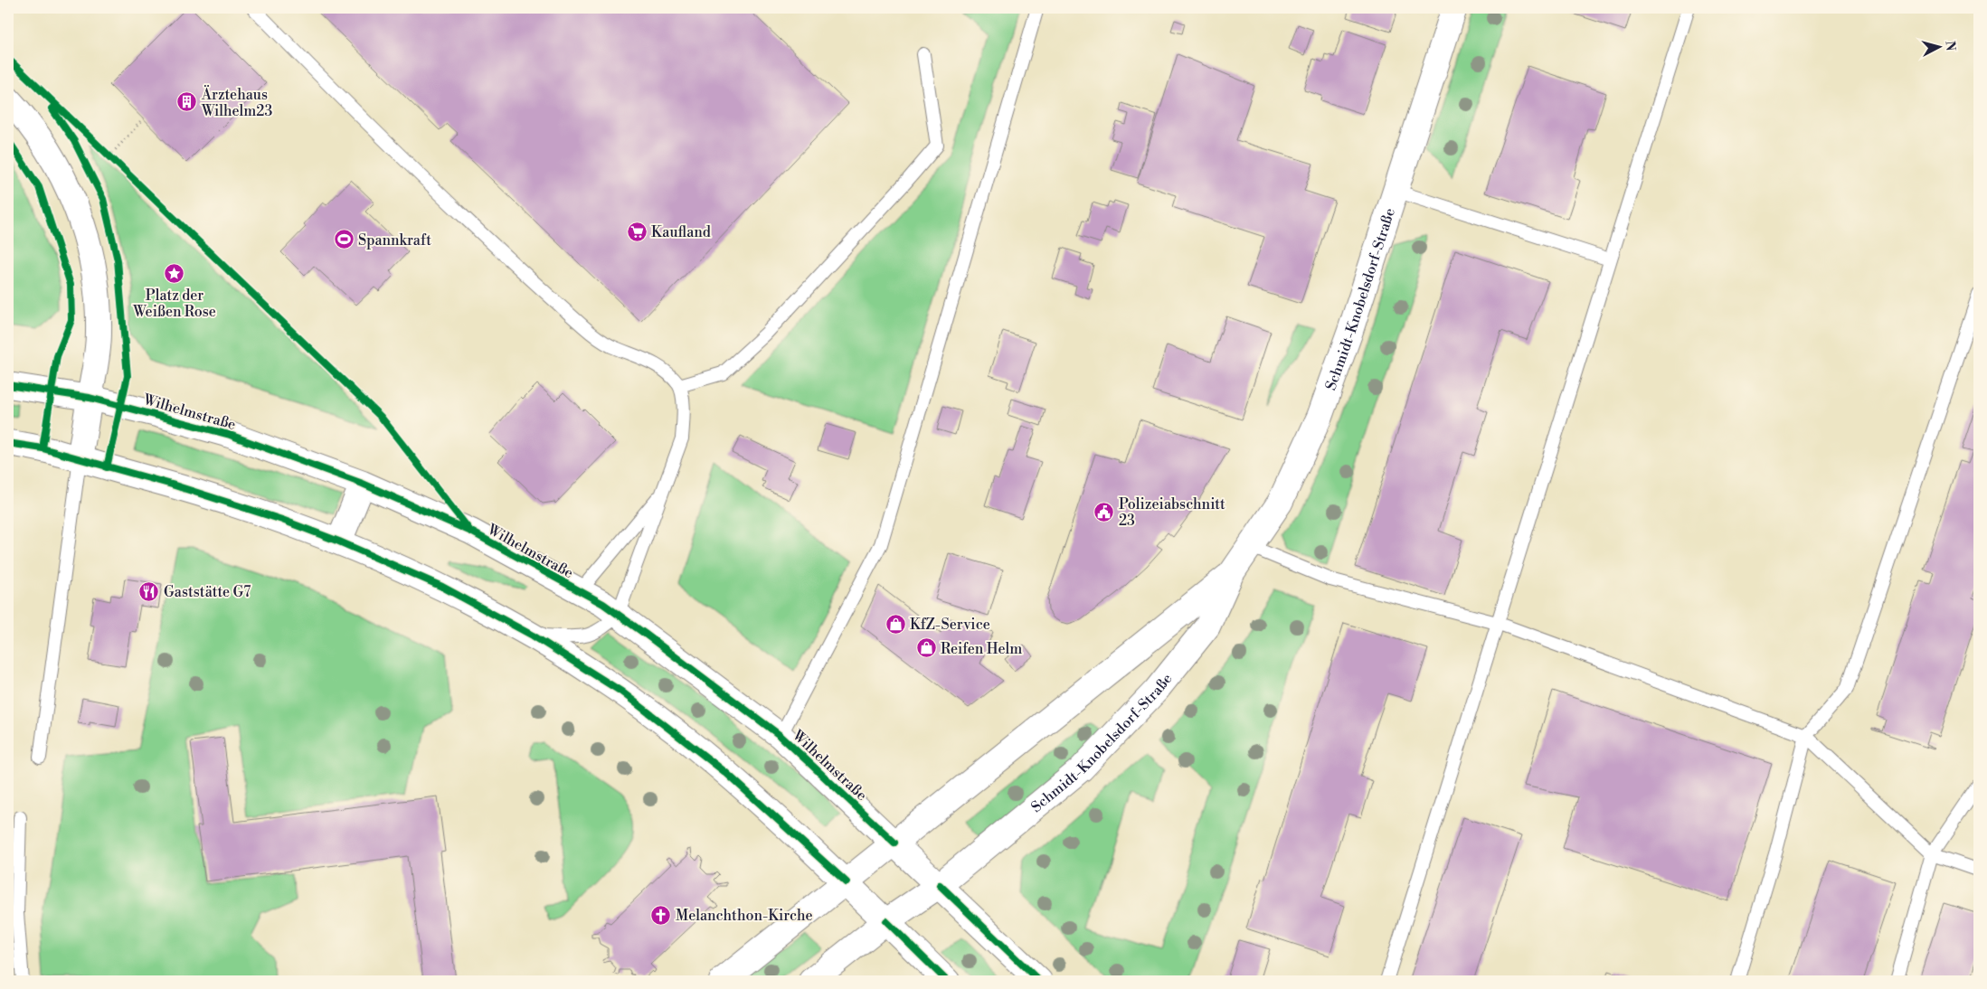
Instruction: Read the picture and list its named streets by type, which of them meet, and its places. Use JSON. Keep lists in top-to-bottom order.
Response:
{
  "streets": {
    "main road": ["Schmidt-Knobelsdorf-Straße", "Wilhelmstraße"]
  },
  "crossings": [
    ["Schmidt-Knobelsdorf-Straße", "Wilhelmstraße"]
  ],
  "places": {
    "building": ["Ärztehaus Wilhelm23"],
    "supermarket": ["Kaufland"],
    "sports": ["Spannkraft"],
    "place": ["Platz der Weißen Rose"],
    "public building": ["Polizeiabschnitt 23"],
    "restaurant": ["Gaststätte G7"],
    "shop": ["KfZ-Service", "Reifen Helm"],
    "church": ["Melanchthon-Kirche"]
  },
  "north": "right"
}
